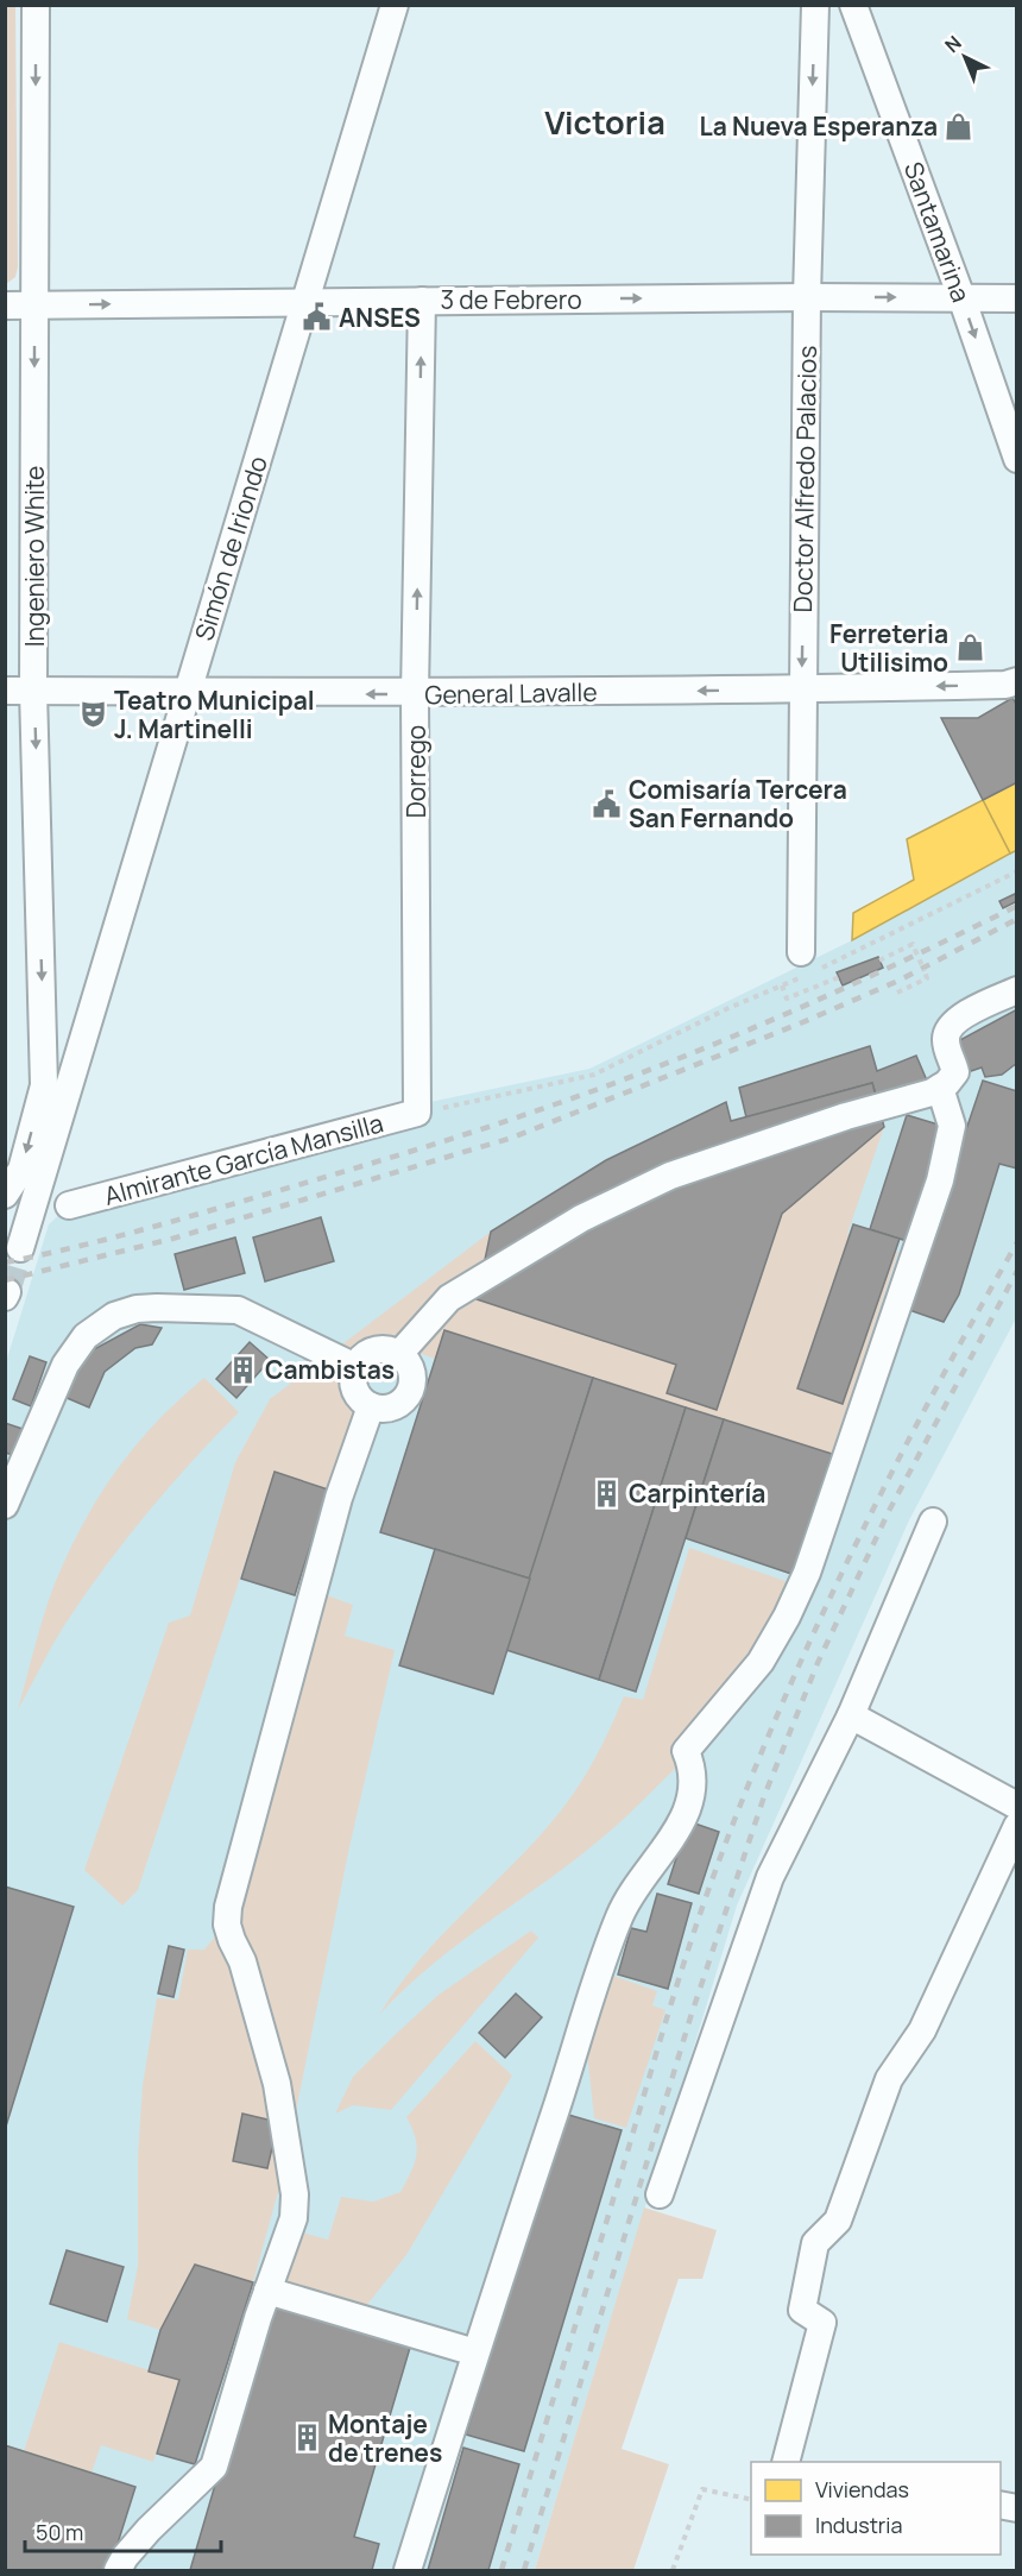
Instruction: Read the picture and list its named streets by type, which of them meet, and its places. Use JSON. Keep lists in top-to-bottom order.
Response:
{
  "streets": {
    "street": [
      "Santamarina",
      "3 de Febrero",
      "Doctor Alfredo Palacios",
      "Simón de Iriondo",
      "Ingeniero White",
      "General Lavalle",
      "Dorrego",
      "Almirante García Mansilla"
    ]
  },
  "crossings": [
    ["Santamarina", "3 de Febrero"],
    ["3 de Febrero", "Doctor Alfredo Palacios"],
    ["3 de Febrero", "Simón de Iriondo"],
    ["3 de Febrero", "Ingeniero White"],
    ["3 de Febrero", "Dorrego"],
    ["Doctor Alfredo Palacios", "General Lavalle"],
    ["Simón de Iriondo", "Ingeniero White"],
    ["Simón de Iriondo", "General Lavalle"],
    ["Ingeniero White", "General Lavalle"],
    ["General Lavalle", "Dorrego"],
    ["Dorrego", "Almirante García Mansilla"]
  ],
  "one_way": [
    "Santamarina",
    "3 de Febrero",
    "Doctor Alfredo Palacios",
    "Ingeniero White",
    "General Lavalle",
    "Dorrego"
  ],
  "districts": ["Victoria"],
  "places": {
    "shop": ["La Nueva Esperanza", "Ferreteria Utilisimo"],
    "public building": ["ANSES", "Comisaría Tercera San Fernando"],
    "theatre": ["Teatro Municipal J. Martinelli"],
    "building": ["Cambistas", "Carpintería", "Montaje de trenes"]
  },
  "legend": ["Viviendas", "Industria"],
  "scale_bar": "50 m",
  "north": "top left"
}
